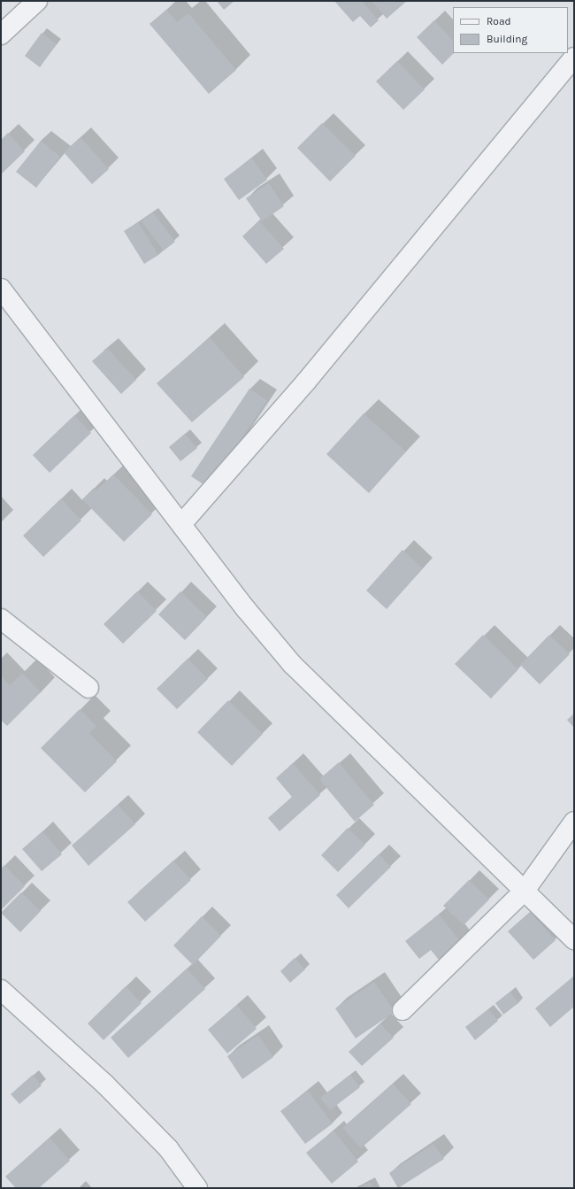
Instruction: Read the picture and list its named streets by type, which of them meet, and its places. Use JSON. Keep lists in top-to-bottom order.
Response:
{
  "legend": ["Road", "Building"]
}
